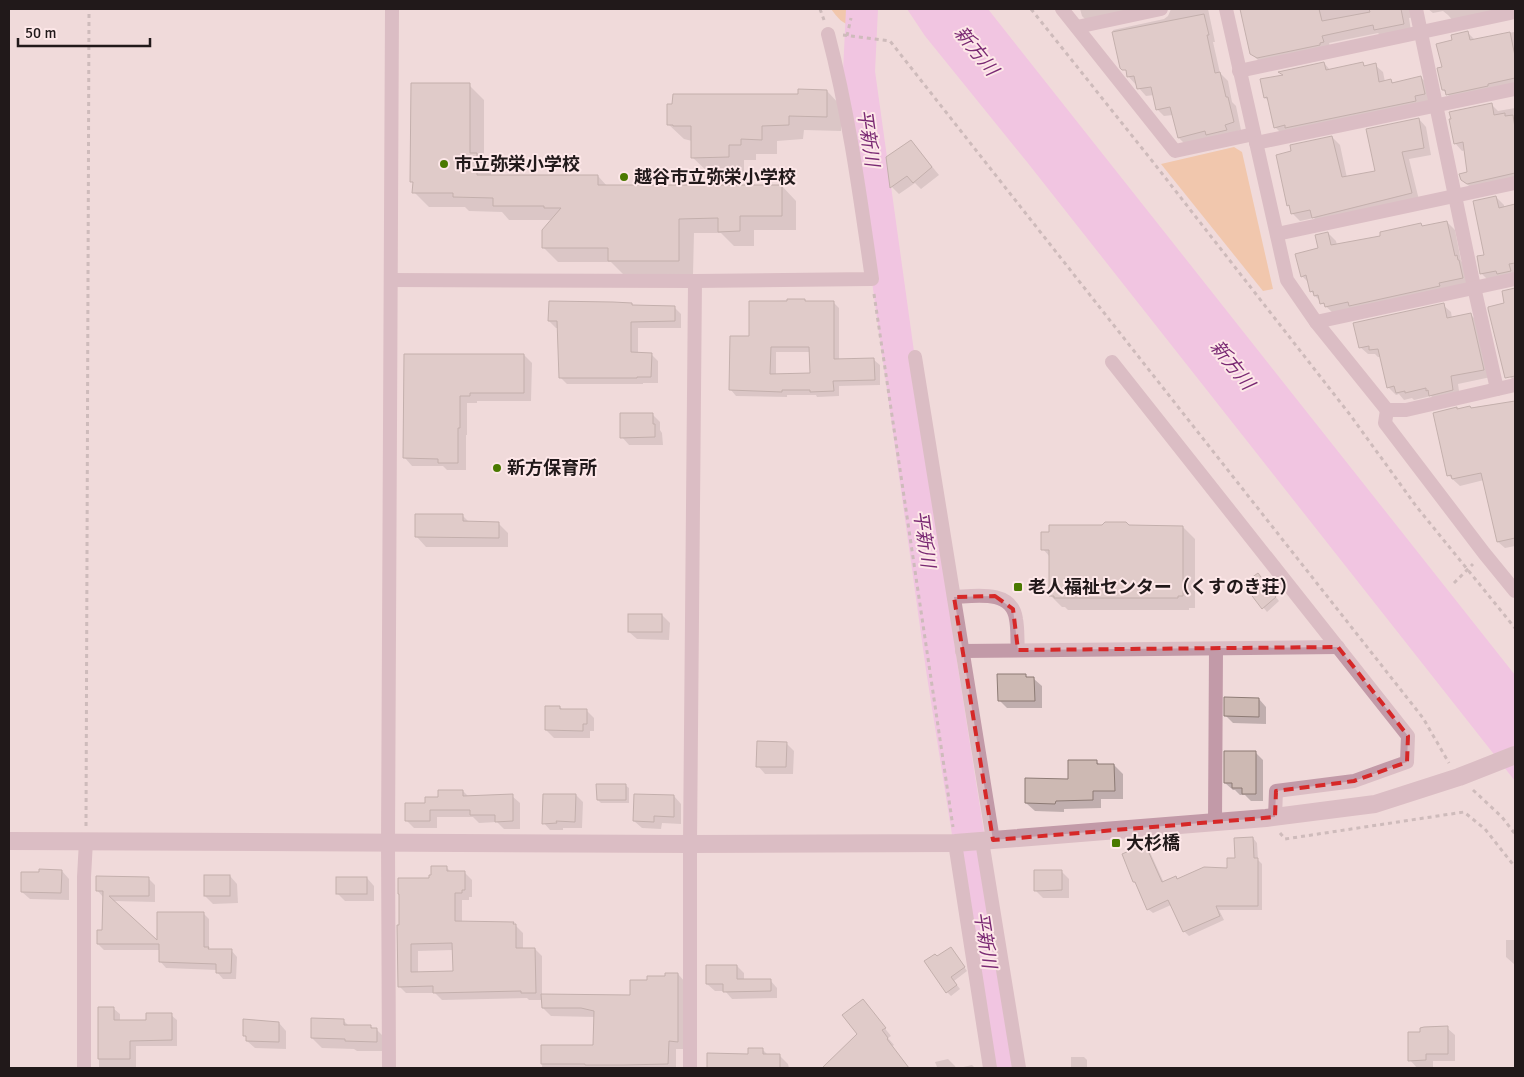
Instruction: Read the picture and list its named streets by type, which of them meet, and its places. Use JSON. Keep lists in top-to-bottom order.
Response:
{
  "water": ["新方川", "平新川"],
  "places": {
    "other": ["市立弥栄小学校", "越谷市立弥栄小学校", "新方保育所"],
    "transit": ["老人福祉センター（くすのき荘）", "大杉橋"]
  },
  "scale_bar": "50 m"
}
